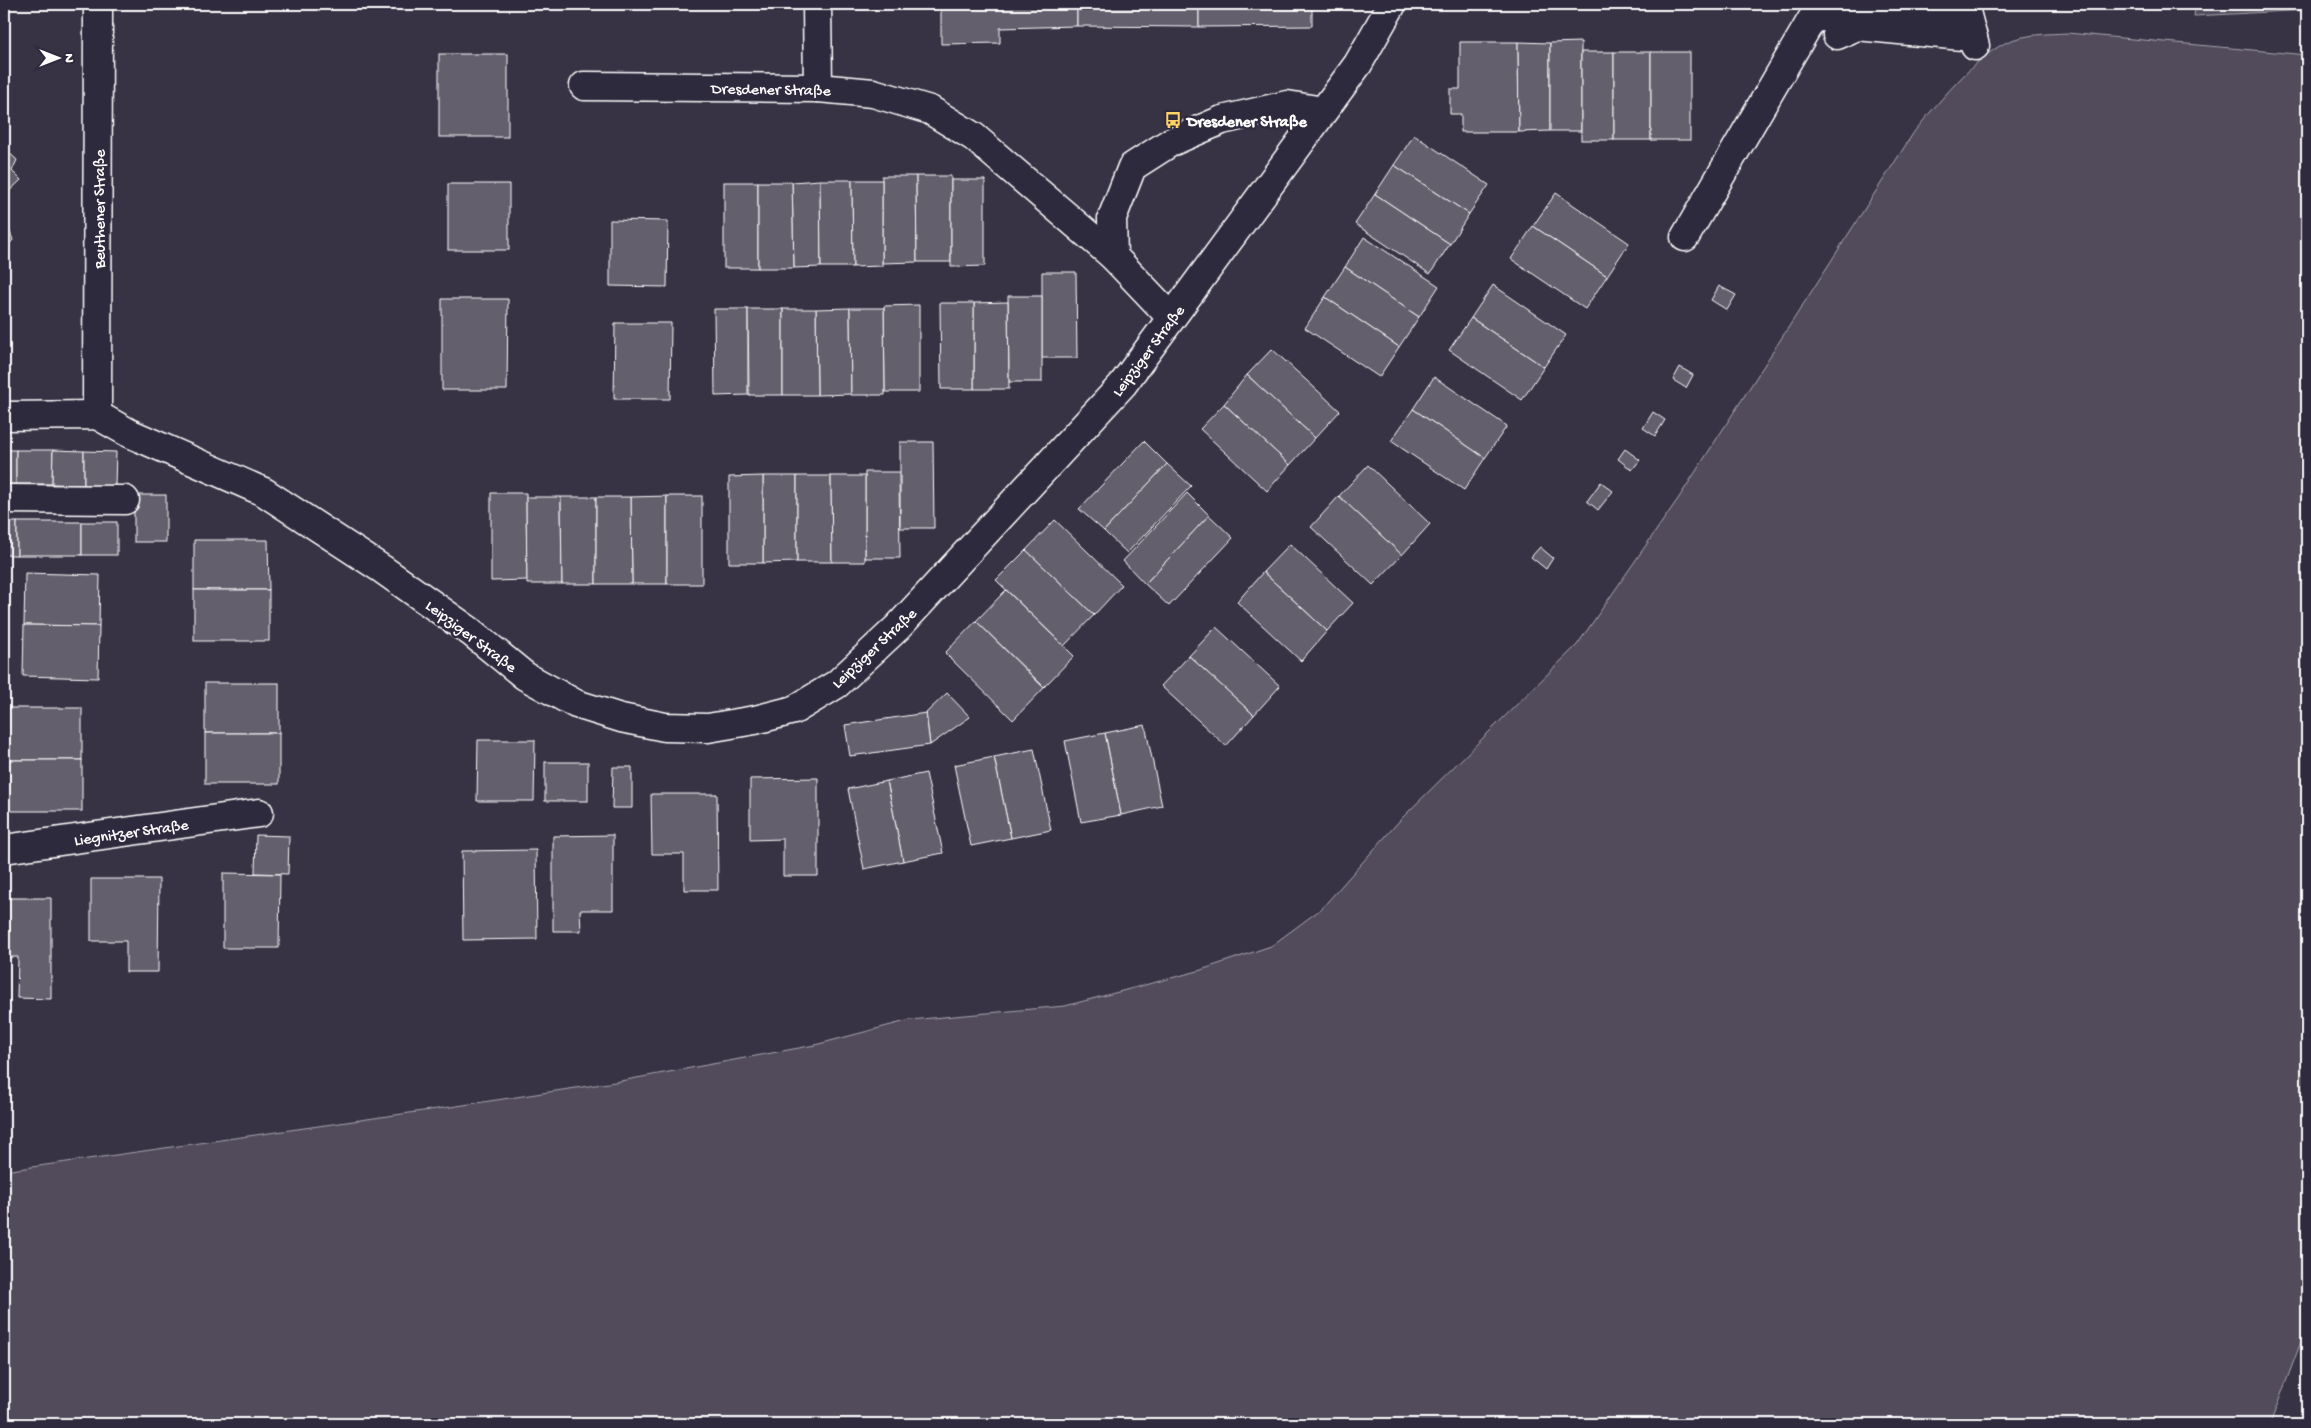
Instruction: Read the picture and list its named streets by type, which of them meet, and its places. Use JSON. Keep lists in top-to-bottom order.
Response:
{
  "streets": {
    "street": [
      "Dresdener Straße",
      "Beuthener Straße",
      "Leipziger Straße",
      "Liegnitzer Straße"
    ]
  },
  "crossings": [
    ["Dresdener Straße", "Leipziger Straße"],
    ["Beuthener Straße", "Leipziger Straße"]
  ],
  "places": {
    "bus stop": ["Dresdener Straße"]
  },
  "north": "right"
}
